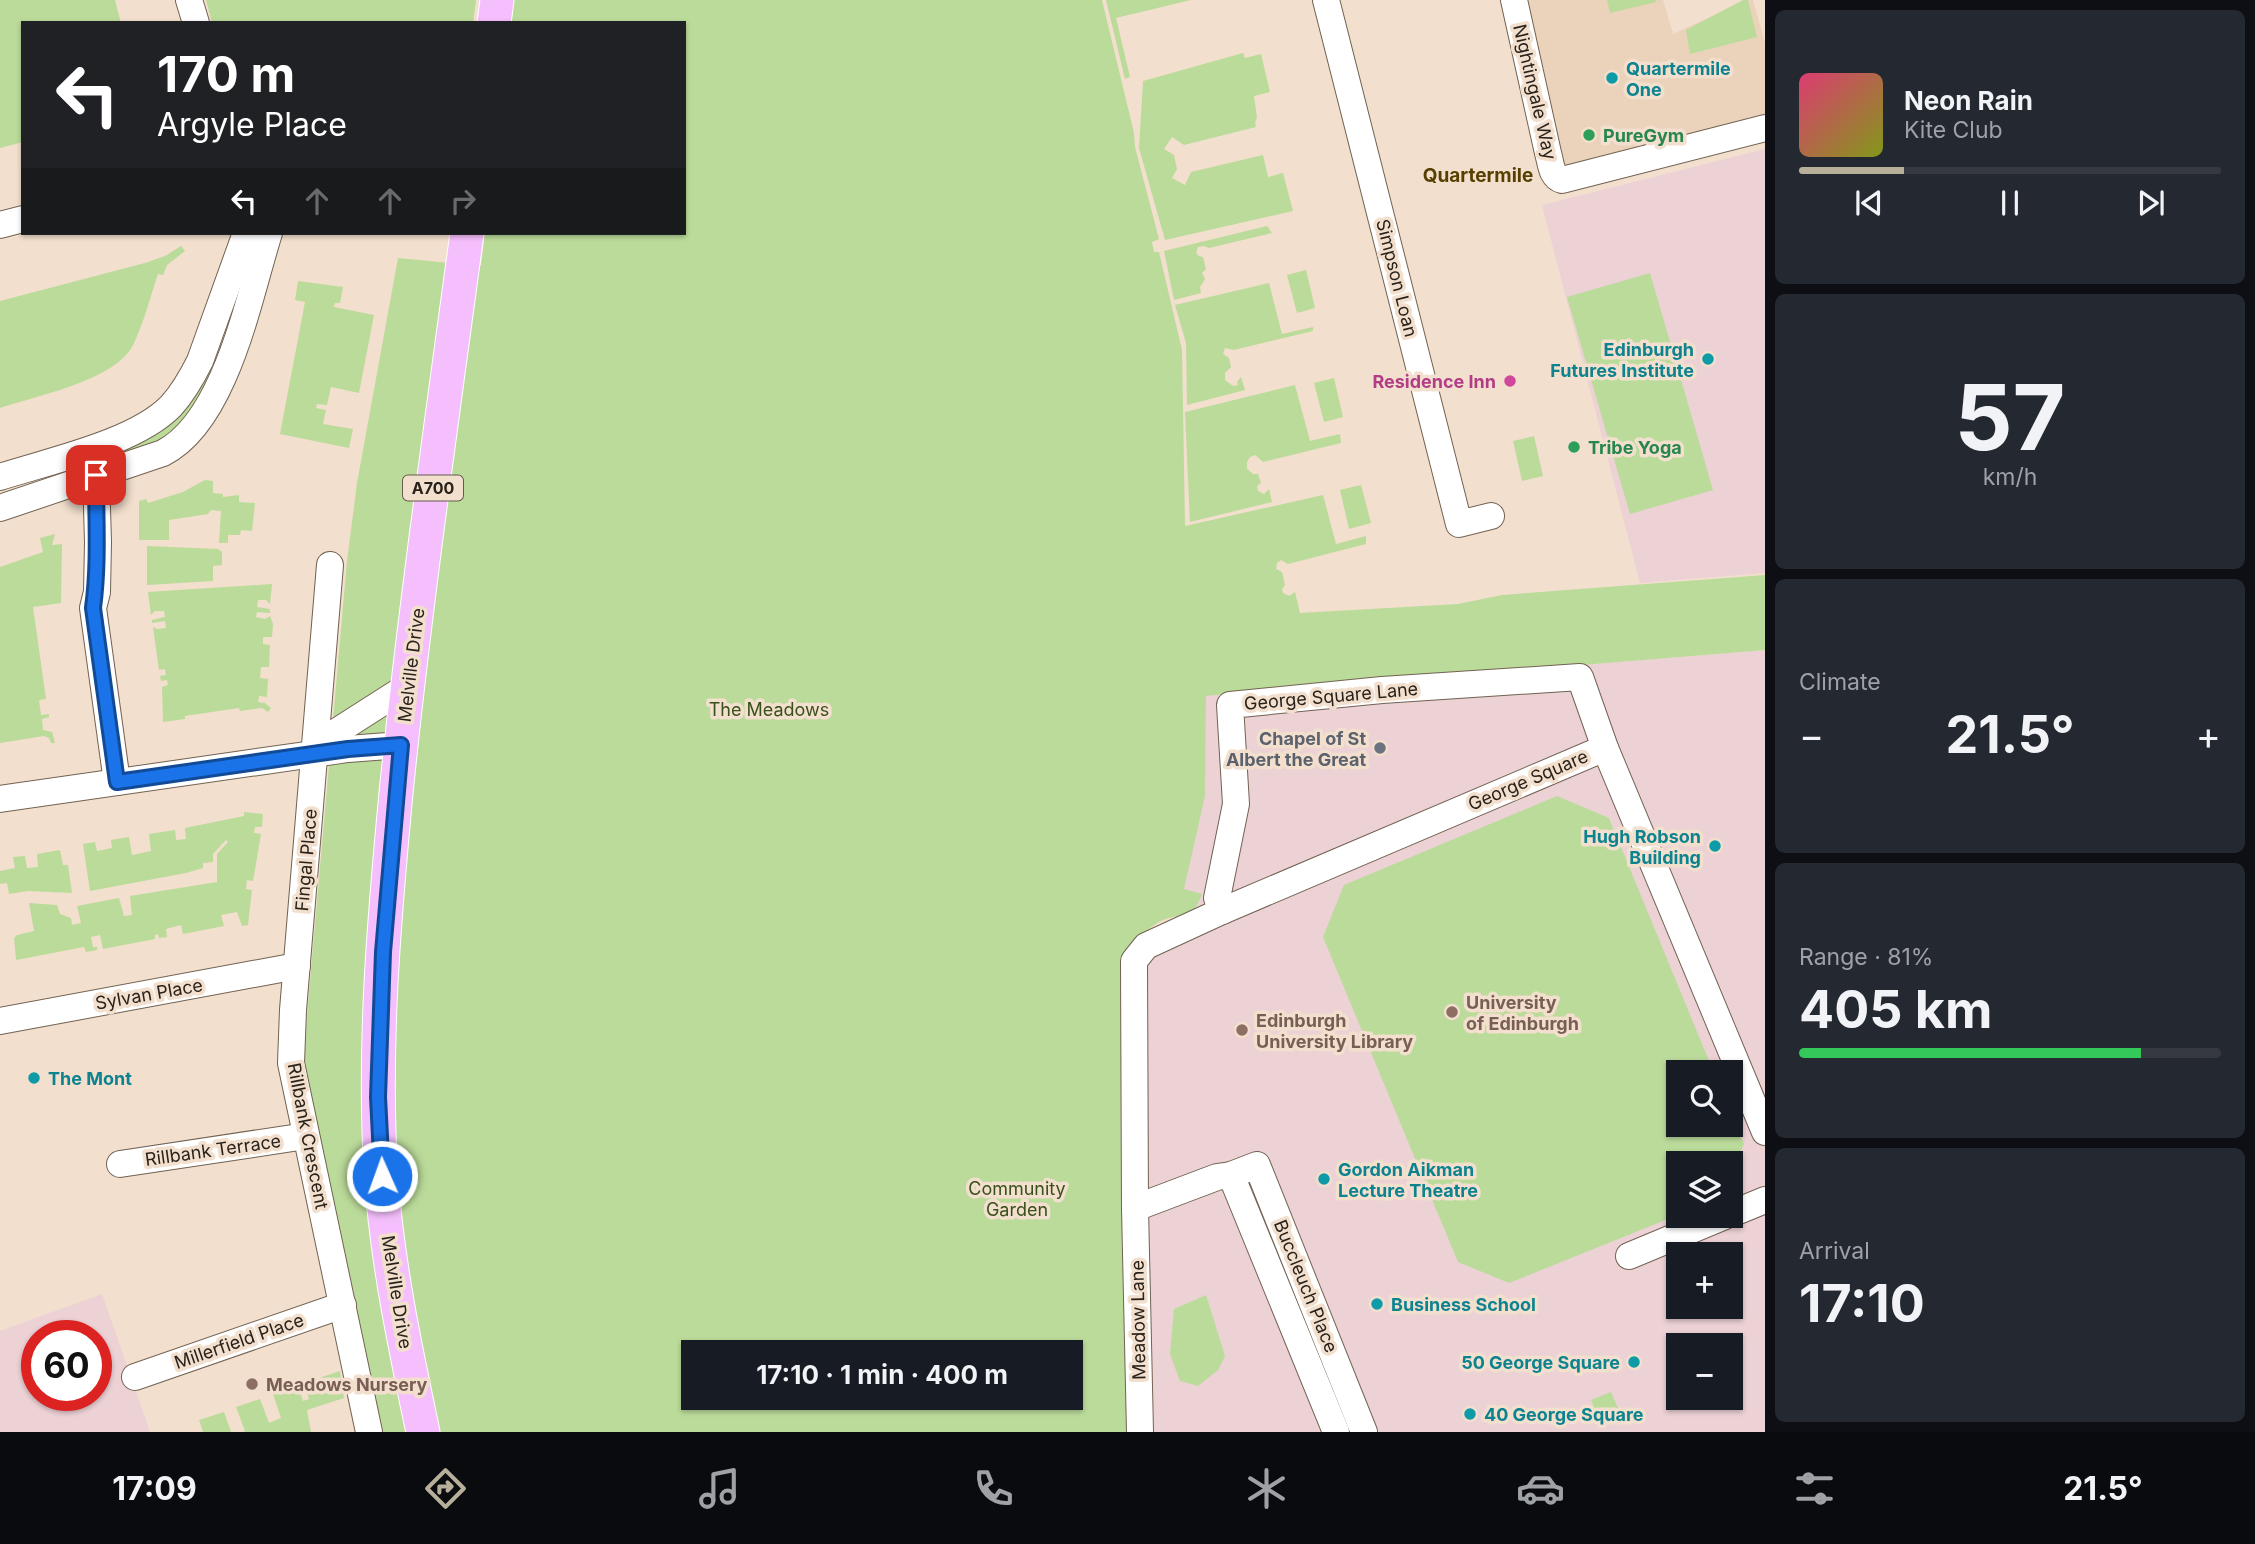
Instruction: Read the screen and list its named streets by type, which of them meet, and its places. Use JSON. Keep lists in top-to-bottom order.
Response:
{
  "streets": {
    "main road": ["A700", "Melville Drive"],
    "street": [
      "Nightingale Way",
      "Simpson Loan",
      "George Square Lane",
      "George Square",
      "Fingal Place",
      "Sylvan Place",
      "Rillbank Crescent",
      "Rillbank Terrace",
      "Buccleuch Place",
      "Meadow Lane",
      "Millerfield Place"
    ]
  },
  "crossings": [
    ["George Square Lane", "George Square"],
    ["Fingal Place", "Sylvan Place"],
    ["Fingal Place", "Rillbank Crescent"],
    ["Sylvan Place", "Rillbank Crescent"],
    ["Rillbank Crescent", "Rillbank Terrace"],
    ["Rillbank Crescent", "Millerfield Place"],
    ["Buccleuch Place", "Meadow Lane"]
  ],
  "districts": ["Quartermile"],
  "parks": ["The Meadows", "Community Garden"],
  "places": [
    "Quartermile One",
    "PureGym",
    "Edinburgh Futures Institute",
    "Residence Inn",
    "Tribe Yoga",
    "Chapel of St Albert the Great",
    "Hugh Robson Building",
    "University of Edinburgh",
    "Edinburgh University Library",
    "The Mont",
    "Gordon Aikman Lecture Theatre",
    "Business School",
    "50 George Square",
    "Meadows Nursery",
    "40 George Square"
  ],
  "page": {
    "turn": ["170 m", "Argyle Place"],
    "song": ["Neon Rain", "Kite Club"],
    "tile": [
      ["57", "km/h"],
      "Climate",
      ["Range · 81%", "405 km"],
      ["Arrival", "17:10"]
    ],
    "heat": ["−", "21.5°", "+"],
    "map_buttons": ["+", "−"],
    "limit": "60",
    "trip": "17:10 · 1 min · 400 m",
    "tabs": ["17:09", "21.5°"]
  }
}
